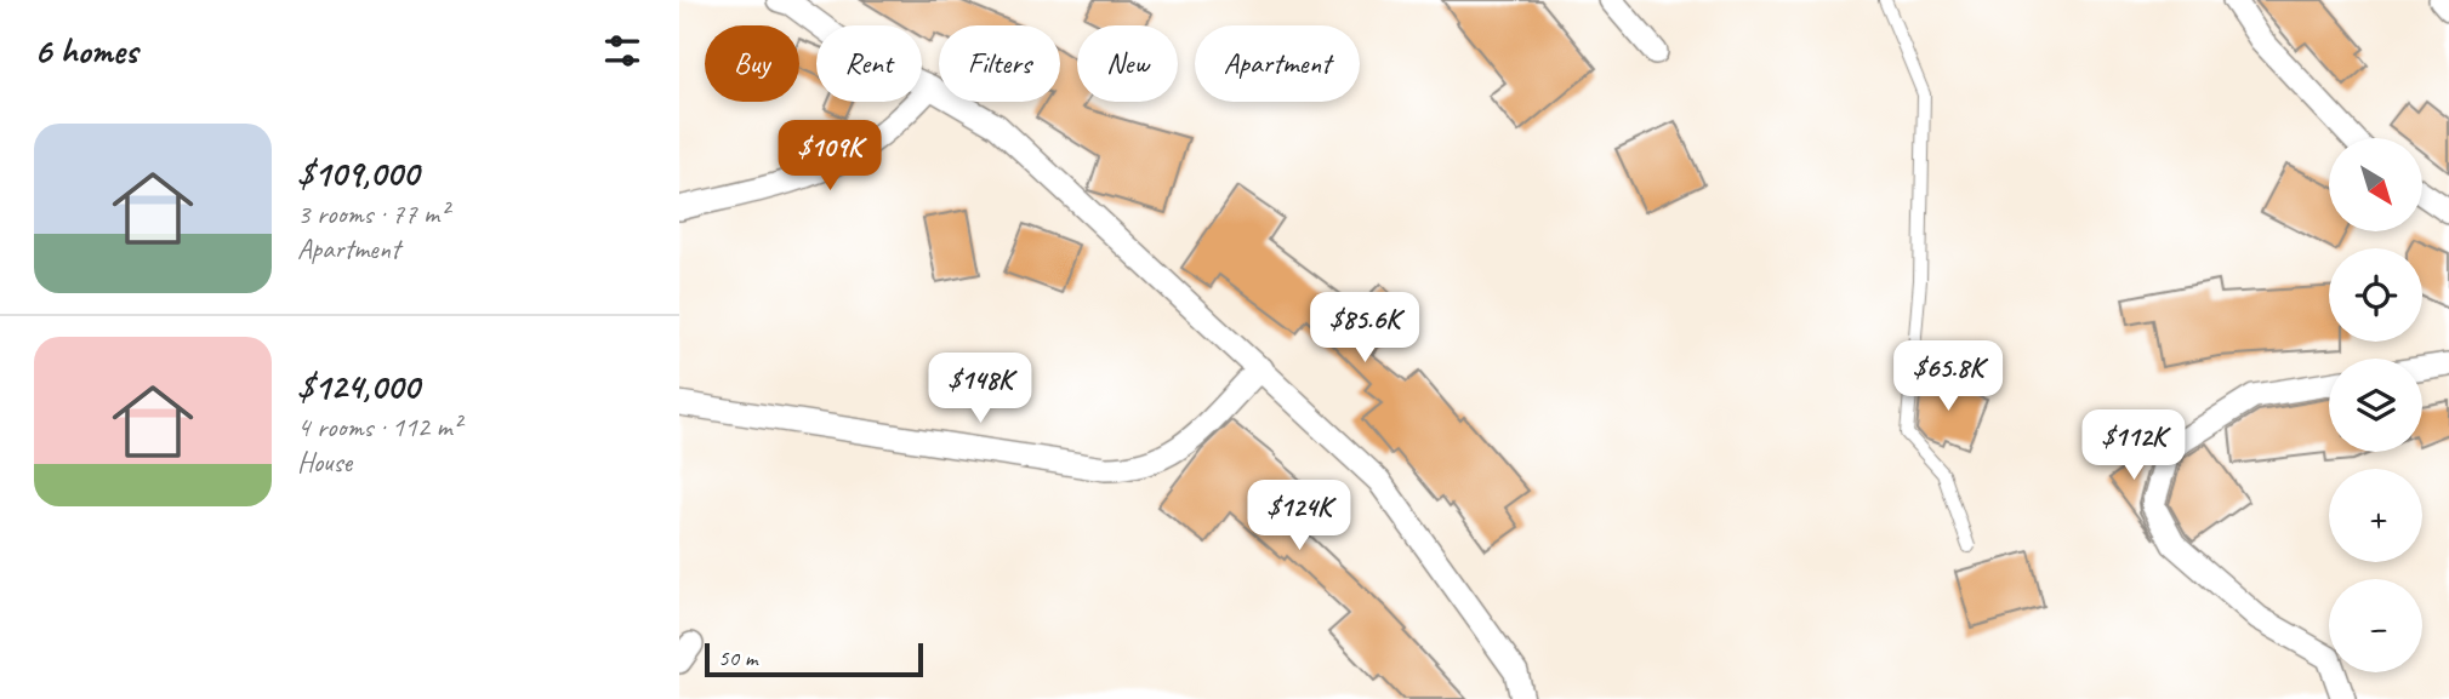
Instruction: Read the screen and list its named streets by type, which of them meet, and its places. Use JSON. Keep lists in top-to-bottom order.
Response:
{
  "scale_bar": "50 m",
  "north": "bottom right",
  "page": {
    "heading": "6 homes",
    "chip": [
      "Buy",
      "Rent",
      "Filters",
      "New",
      "Apartment"
    ],
    "list": [
      {
        "name": "$109,000",
        "note": "3 rooms · 77 m² · Apartment"
      },
      {
        "name": "$124,000",
        "note": "4 rooms · 112 m² · House"
      }
    ],
    "price": [
      "$109K",
      "$85.6K",
      "$65.8K",
      "$148K",
      "$112K",
      "$124K"
    ],
    "map_buttons": ["+", "−"],
    "scale": "50 m"
  }
}
